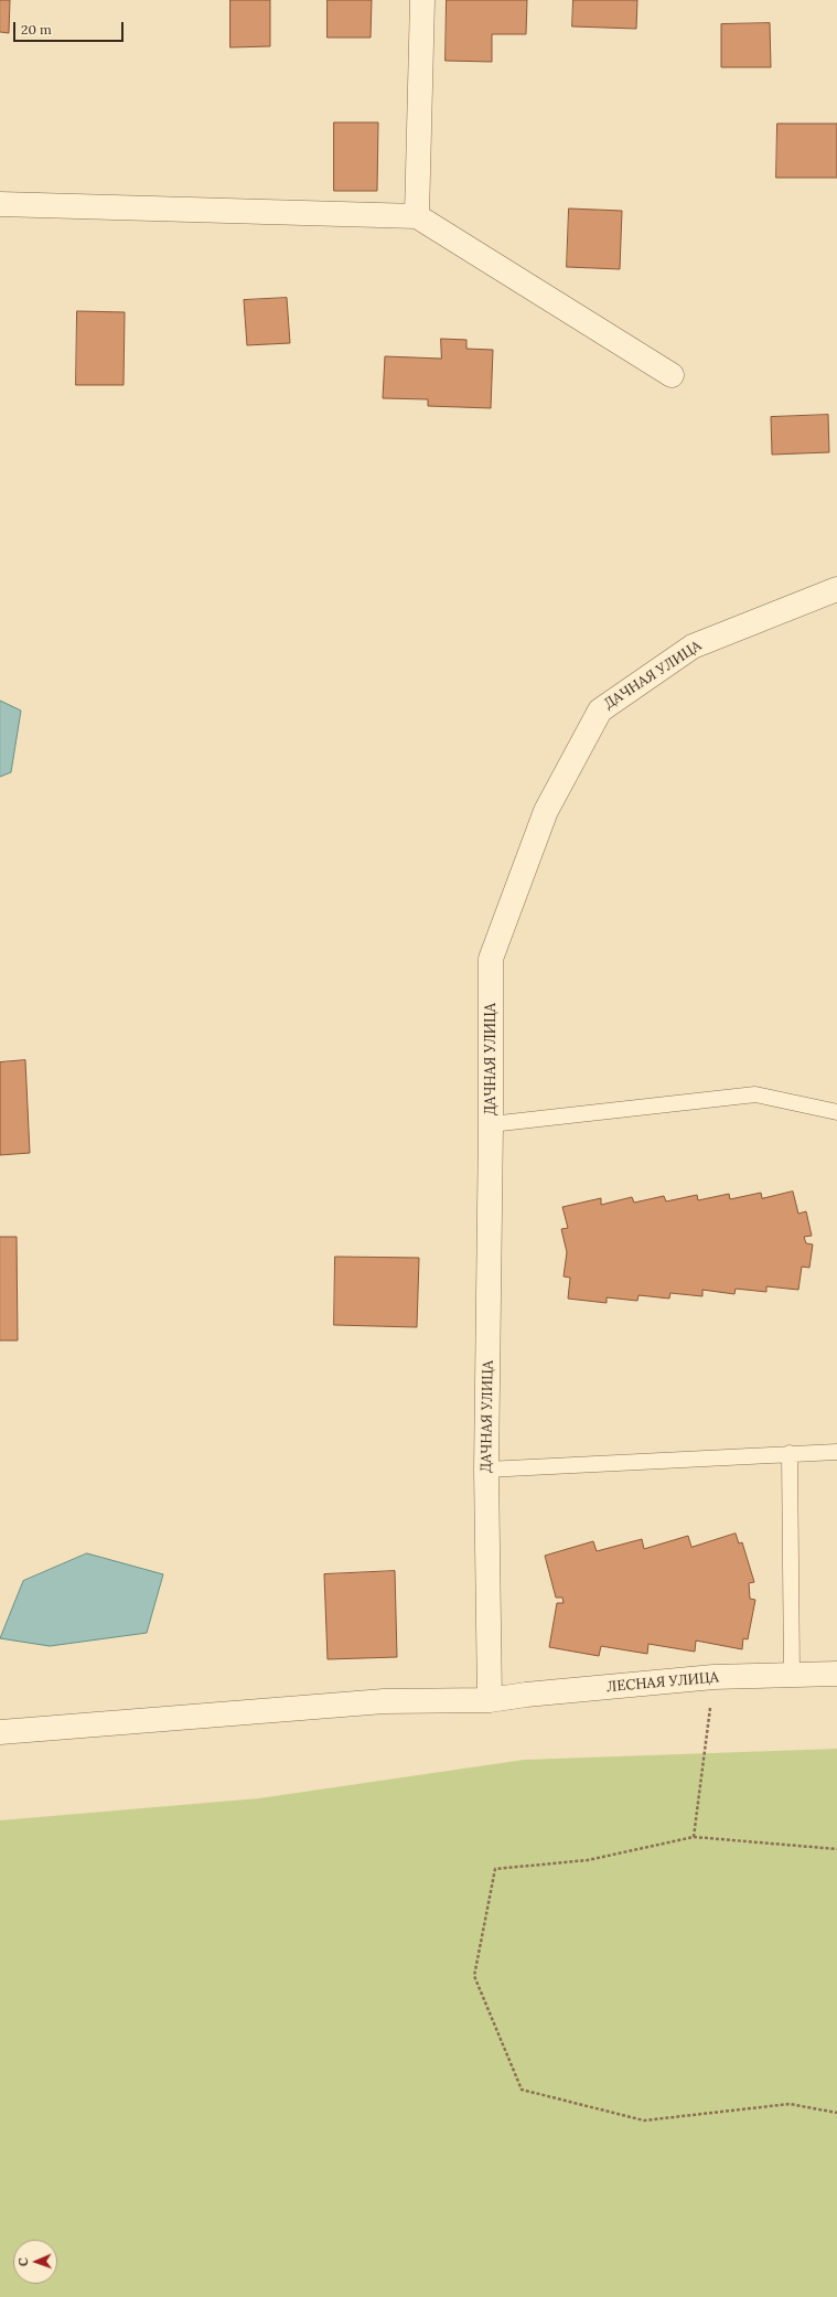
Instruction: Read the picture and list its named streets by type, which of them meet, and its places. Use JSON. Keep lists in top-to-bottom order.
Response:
{
  "streets": {
    "street": ["ДАЧНАЯ УЛИЦА", "ЛЕСНАЯ УЛИЦА"]
  },
  "crossings": [
    ["ДАЧНАЯ УЛИЦА", "ЛЕСНАЯ УЛИЦА"]
  ],
  "scale_bar": "20 m",
  "north": "left"
}
